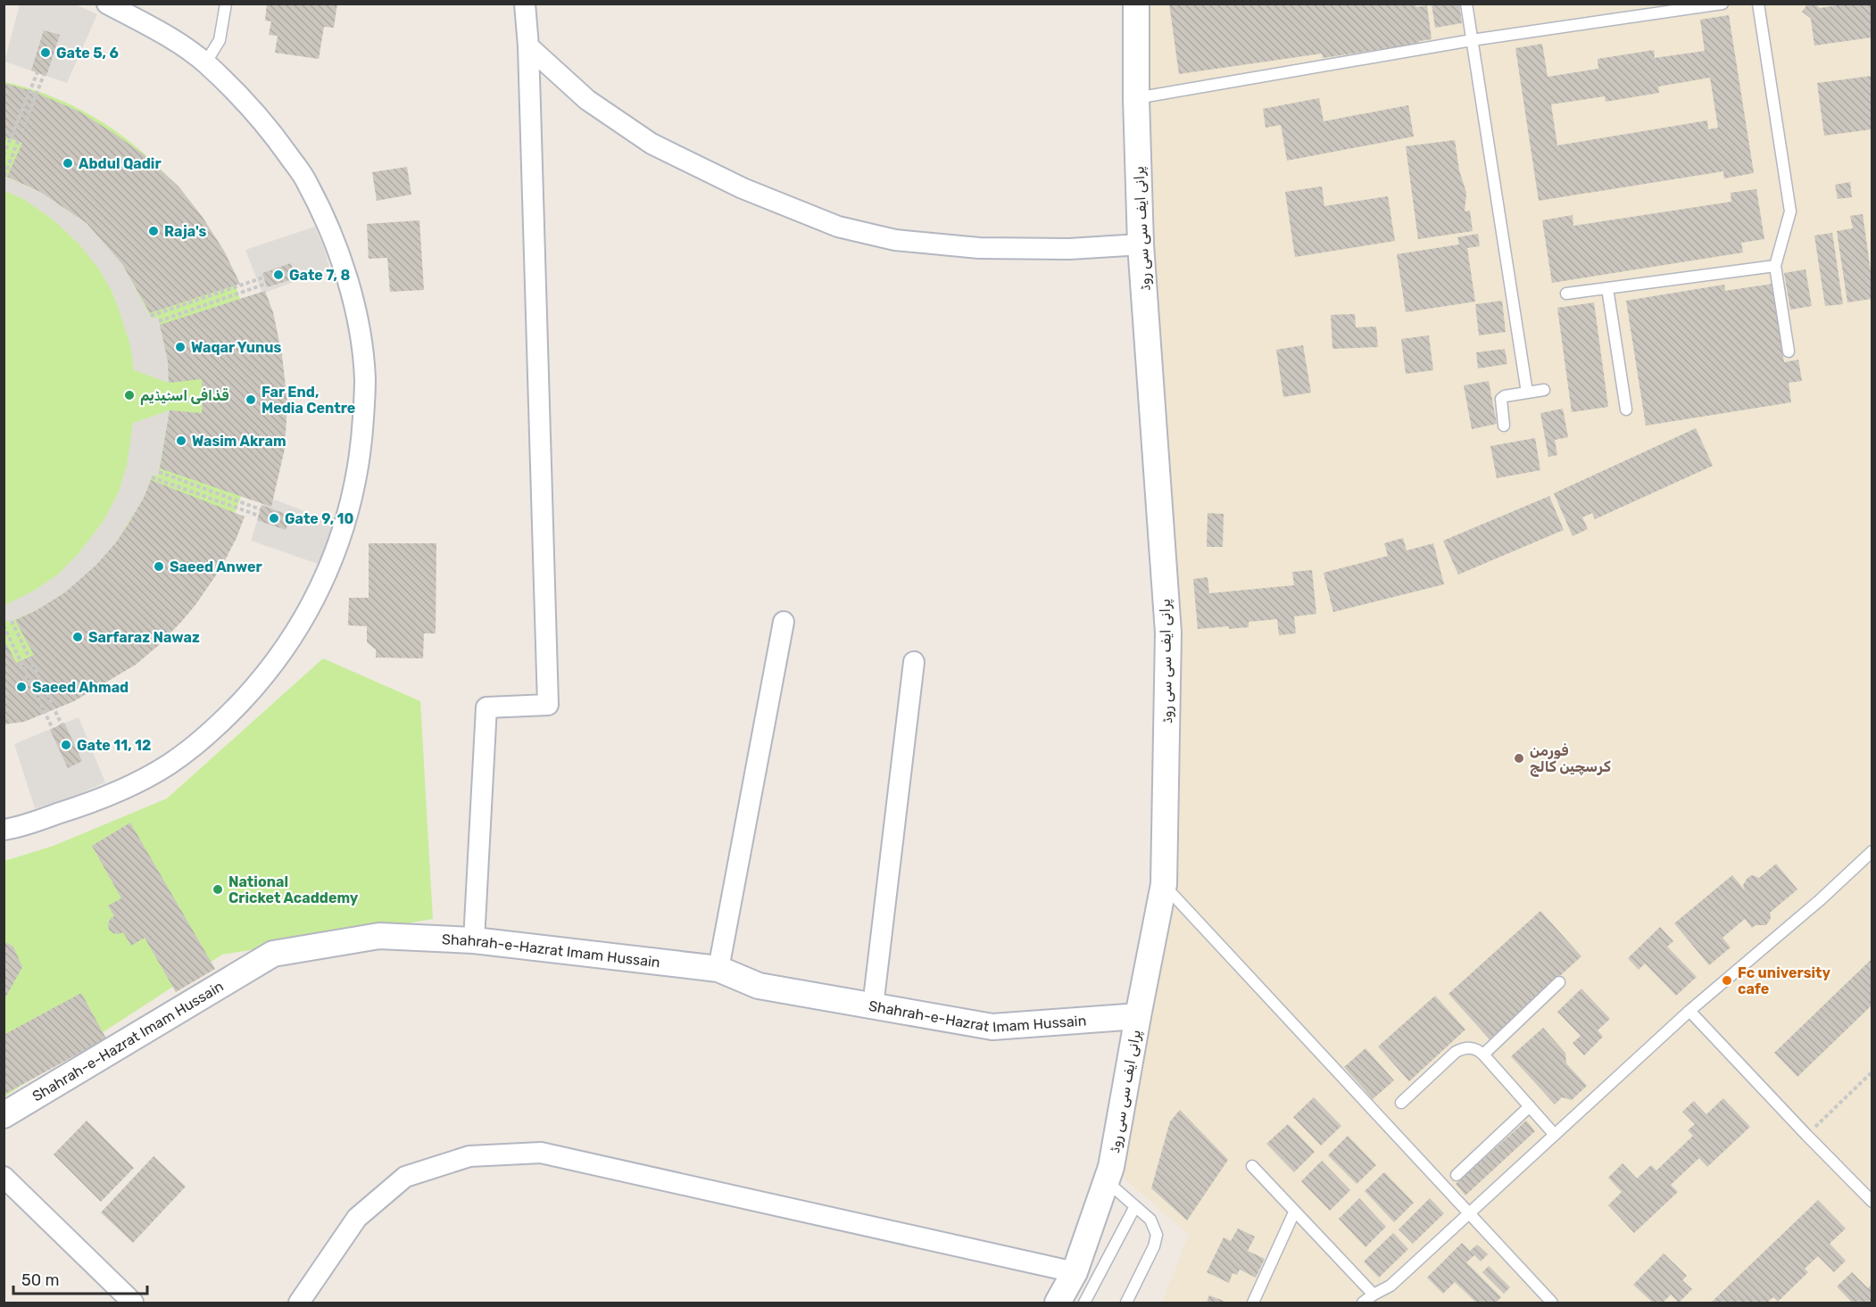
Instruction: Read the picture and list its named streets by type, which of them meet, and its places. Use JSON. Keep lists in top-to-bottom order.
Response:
{
  "streets": {
    "street": ["پرانی ایف سی سی روڈ", "Shahrah-e-Hazrat Imam Hussain"]
  },
  "crossings": [
    ["پرانی ایف سی سی روڈ", "Shahrah-e-Hazrat Imam Hussain"]
  ],
  "places": [
    "Gate 5, 6",
    "Abdul Qadir",
    "Raja's",
    "Gate 7, 8",
    "Waqar Yunus",
    "قذافی اسٹیڈیم",
    "Far End, Media Centre",
    "Wasim Akram",
    "Gate 9, 10",
    "Saeed Anwer",
    "Sarfaraz Nawaz",
    "Saeed Ahmad",
    "Gate 11, 12",
    "فورمن کرسچین کالج",
    "National Cricket Acaddemy",
    "Fc university cafe"
  ],
  "scale_bar": "50 m"
}
